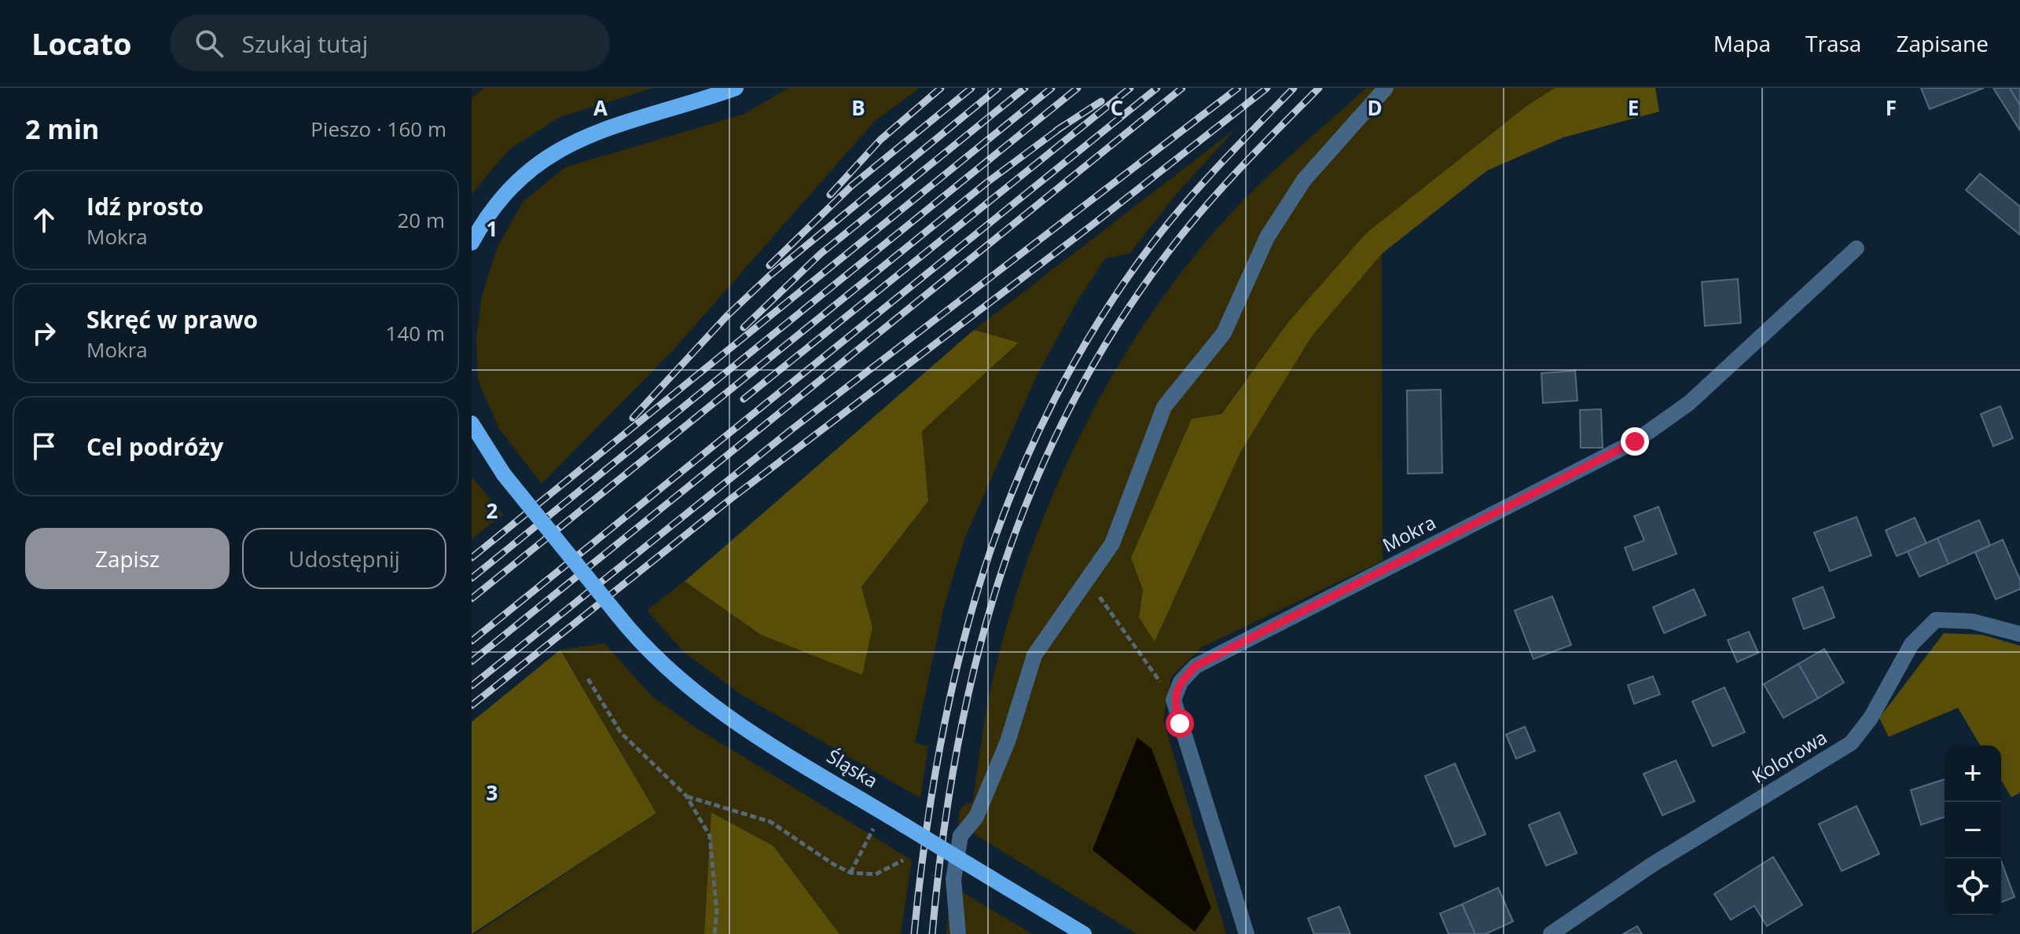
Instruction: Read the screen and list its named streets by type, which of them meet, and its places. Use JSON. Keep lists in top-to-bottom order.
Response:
{
  "streets": {
    "main road": ["Śląska"],
    "street": ["Mokra", "Kolorowa"]
  },
  "page": {
    "header": "Locato",
    "search": "Szukaj tutaj",
    "nav": ["Mapa", "Trasa", "Zapisane"],
    "heading": ["2 min", "Pieszo · 160 m"],
    "list": [
      ["Idź prosto", "Mokra", "20 m"],
      ["Skręć w prawo", "Mokra", "140 m"],
      "Cel podróży"
    ],
    "buttons": ["Zapisz", "Udostępnij"],
    "map_buttons": ["+", "−"]
  },
  "grid": {
    "columns": [
      "A",
      "B",
      "C",
      "D",
      "E",
      "F"
    ],
    "rows": ["1", "2", "3"]
  }
}
